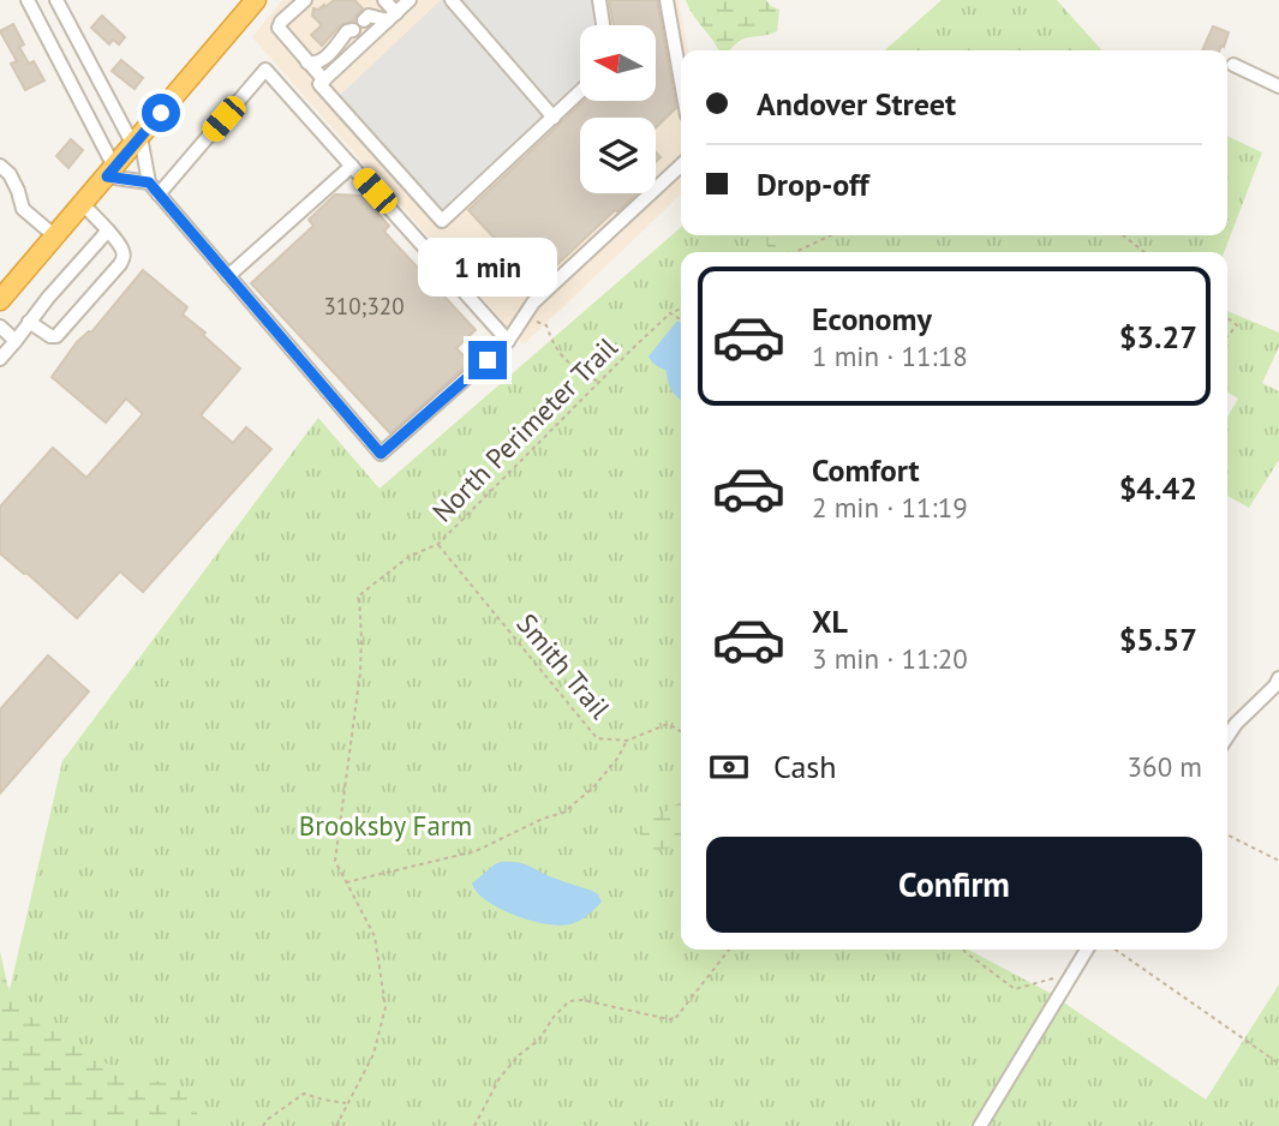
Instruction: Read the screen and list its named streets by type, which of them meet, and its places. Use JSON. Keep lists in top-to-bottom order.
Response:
{
  "streets": {
    "path": ["North Perimeter Trail", "Smith Trail"]
  },
  "crossings": [
    ["North Perimeter Trail", "Smith Trail"]
  ],
  "parks": ["Brooksby Farm"],
  "house_numbers": ["310;320"],
  "north": "left",
  "page": {
    "banner": ["Andover Street", "Drop-off"],
    "bubble": "1 min",
    "list": [
      {
        "name": "Economy",
        "note": "1 min · 11:18",
        "value": "$3.27"
      },
      {
        "name": "Comfort",
        "note": "2 min · 11:19",
        "value": "$4.42"
      },
      {
        "name": "XL",
        "note": "3 min · 11:20",
        "value": "$5.57"
      }
    ],
    "pay": ["Cash", "360 m"],
    "buttons": "Confirm"
  }
}
